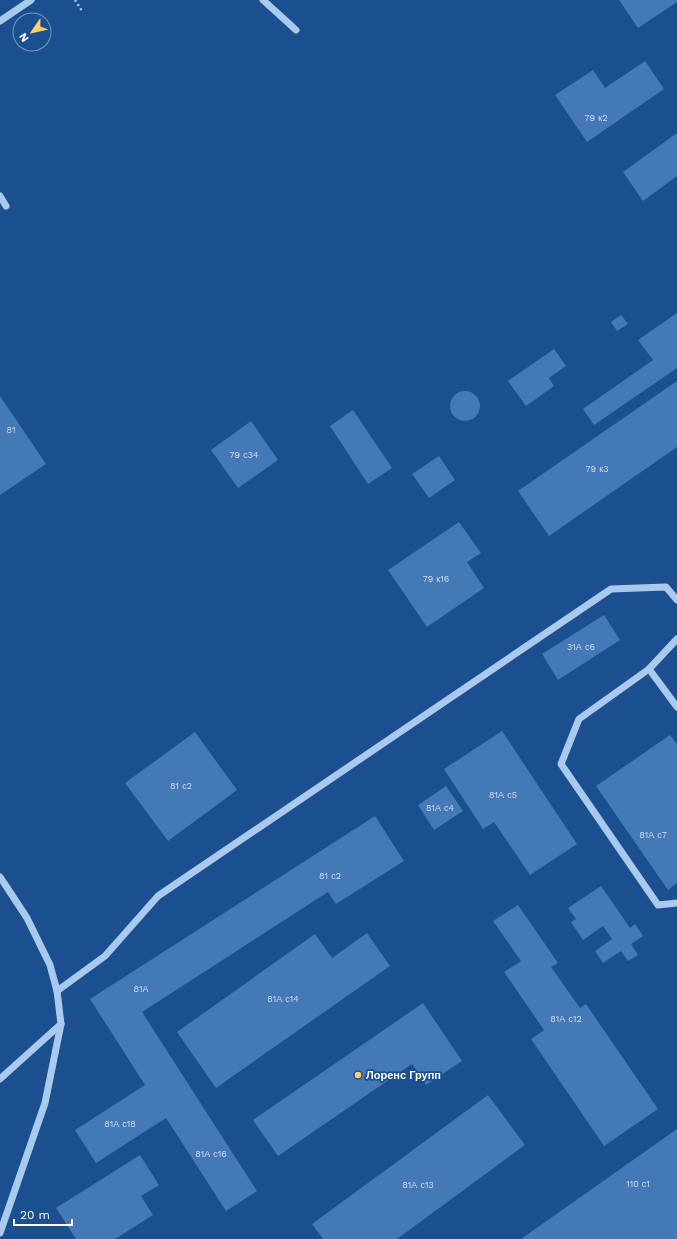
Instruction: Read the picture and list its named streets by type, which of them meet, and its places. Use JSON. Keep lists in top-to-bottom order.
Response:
{
  "places": ["Лоренс Групп"],
  "house_numbers": [
    "79 к2",
    "81",
    "79 с34",
    "79 к3",
    "79 к16",
    "31А с6",
    "81 с2",
    "81А с5",
    "81А с4",
    "81А с7",
    "81 с2",
    "81А",
    "81А с14",
    "81А с12",
    "81А с18",
    "81А с16",
    "110 с1",
    "81А с13"
  ],
  "scale_bar": "20 m",
  "north": "bottom left"
}
